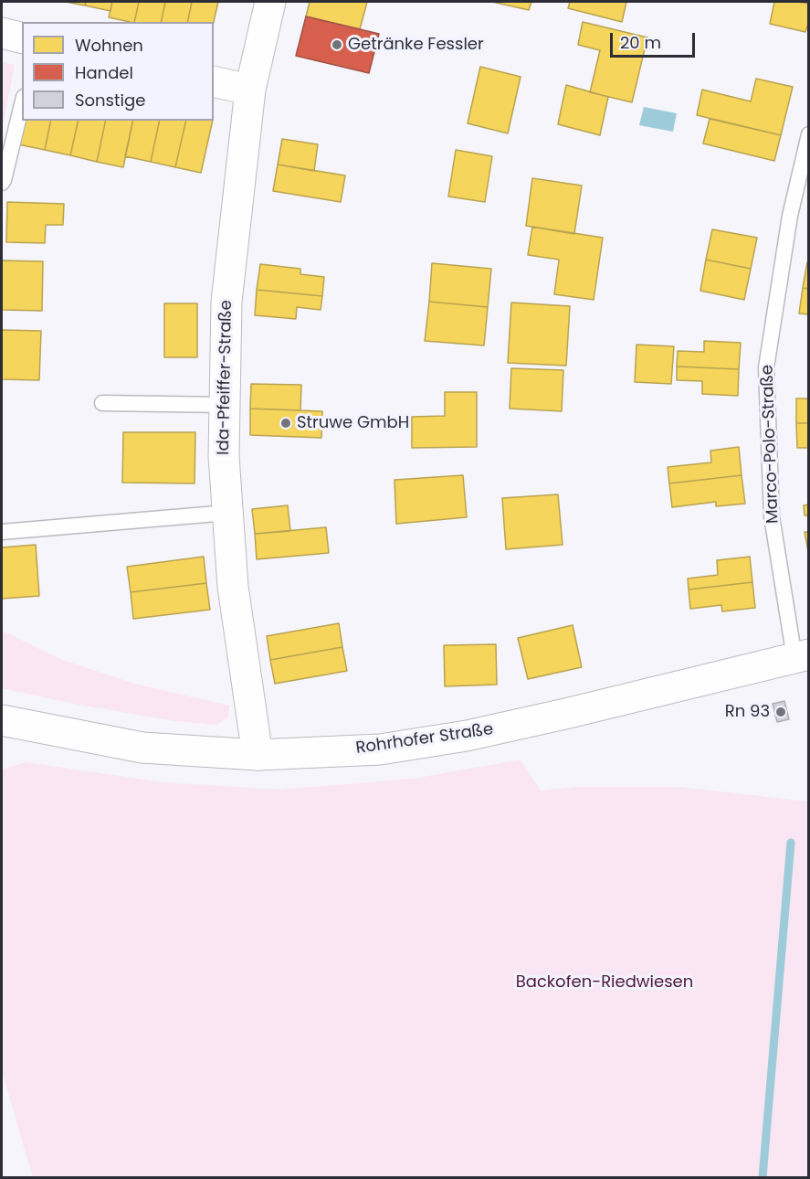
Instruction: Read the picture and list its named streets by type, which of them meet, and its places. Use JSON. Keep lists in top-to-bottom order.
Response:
{
  "streets": {
    "street": ["Ida-Pfeiffer-Straße", "Rohrhofer Straße"],
    "lane": ["Marco-Polo-Straße"]
  },
  "crossings": [
    ["Ida-Pfeiffer-Straße", "Rohrhofer Straße"],
    ["Marco-Polo-Straße", "Rohrhofer Straße"]
  ],
  "parks": ["Backofen-Riedwiesen"],
  "places": ["Getränke Fessler", "Struwe GmbH", "Rn 93"],
  "legend": ["Wohnen", "Handel", "Sonstige"],
  "scale_bar": "20 m"
}
